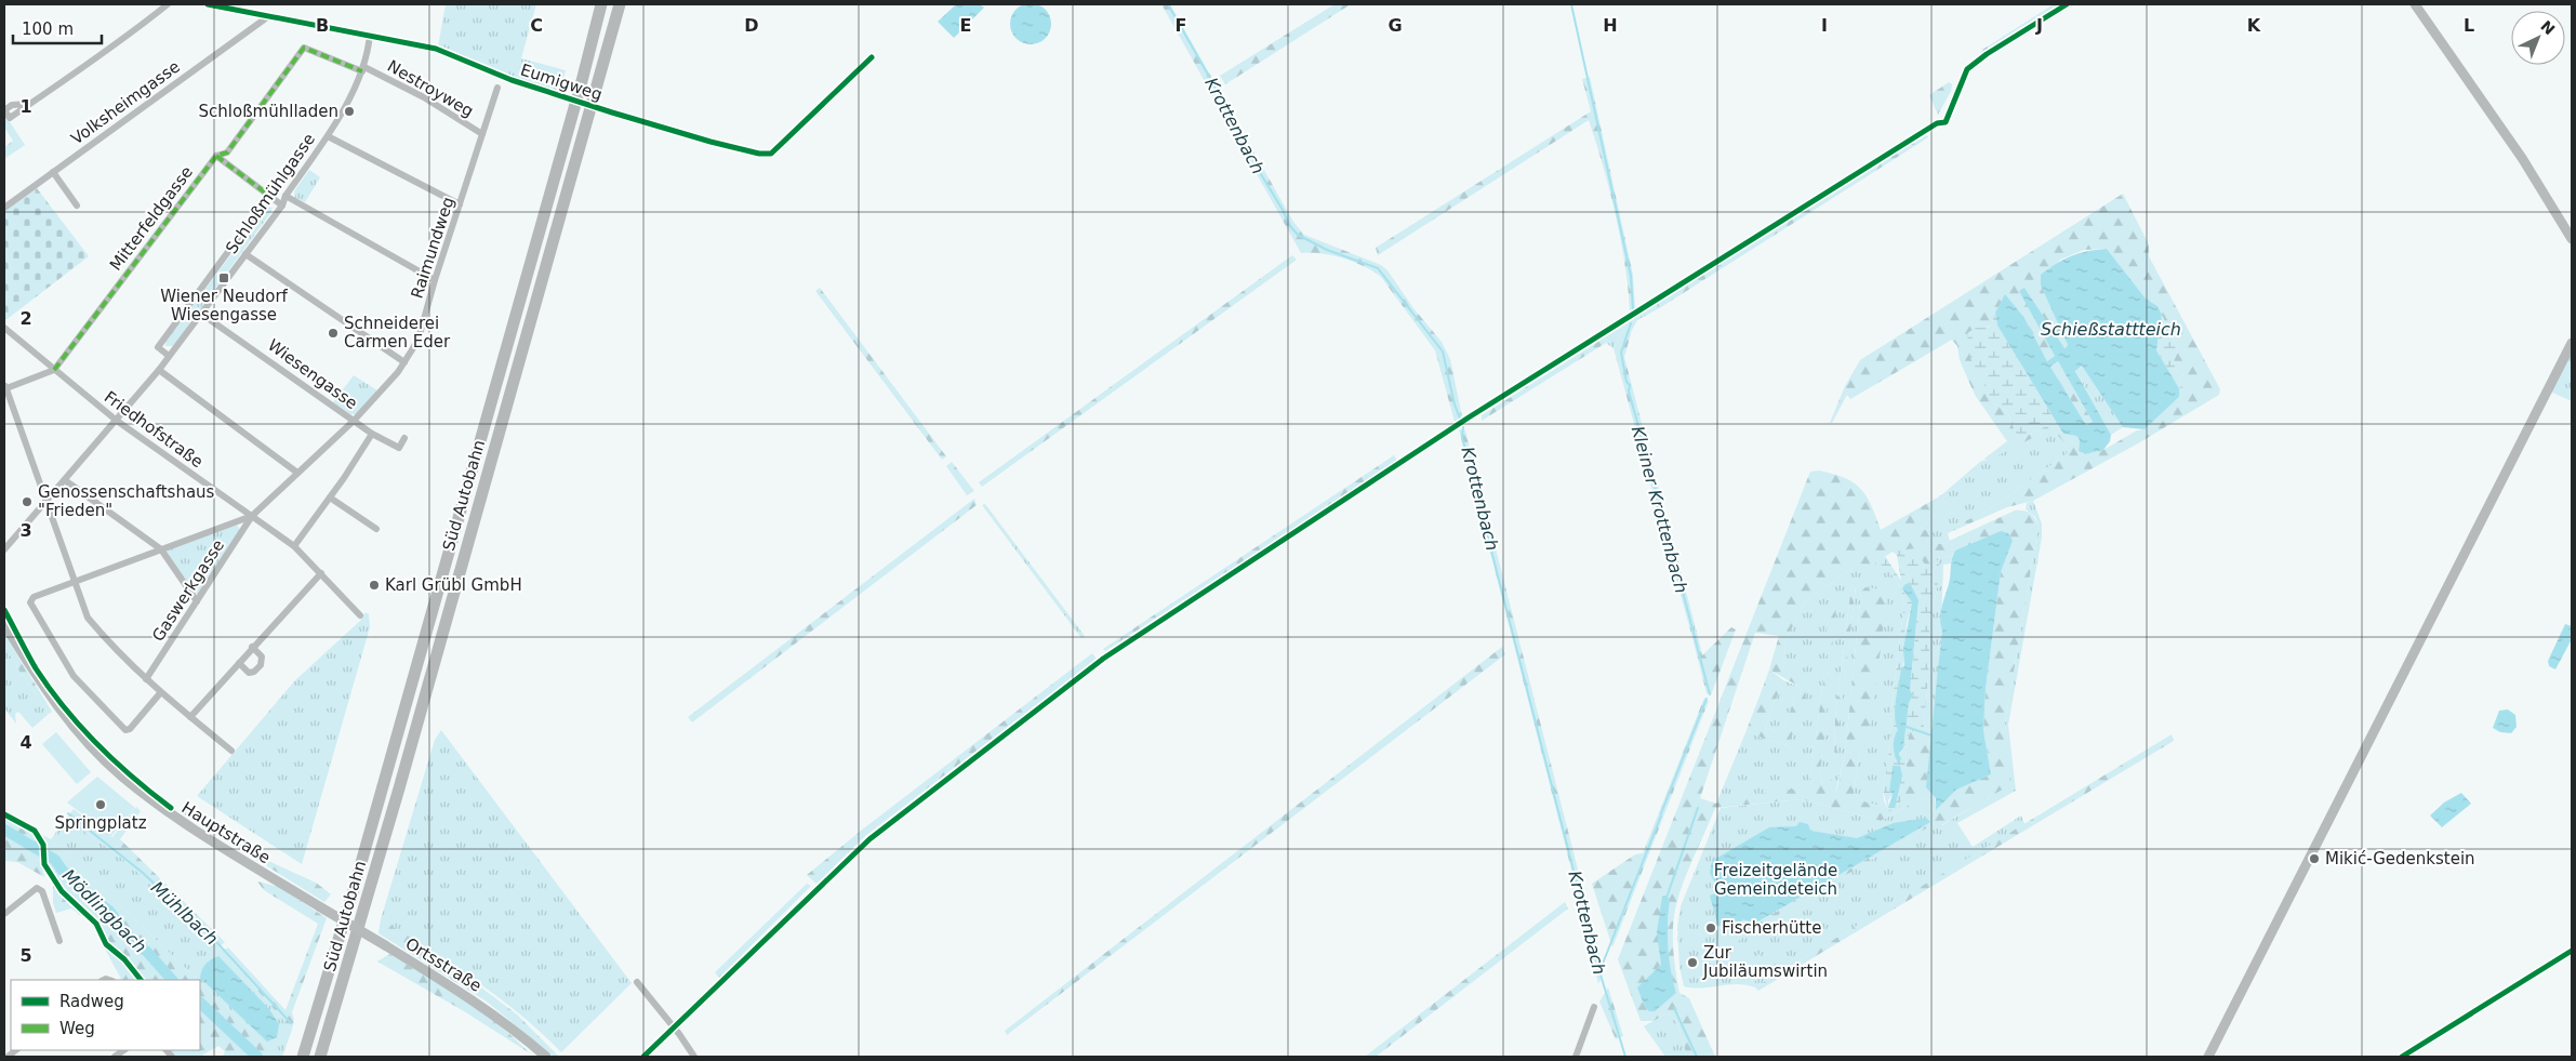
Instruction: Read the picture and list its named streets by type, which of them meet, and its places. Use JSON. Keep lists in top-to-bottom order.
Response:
{
  "streets": {
    "highway": ["Süd Autobahn"],
    "main road": ["Hauptstraße", "Ortsstraße"],
    "street": [
      "Eumigweg",
      "Nestroyweg",
      "Volksheimgasse",
      "Schloßmühlgasse",
      "Mitterfeldgasse",
      "Raimundweg",
      "Wiesengasse",
      "Friedhofstraße",
      "Gaswerkgasse"
    ]
  },
  "crossings": [
    ["Eumigweg", "Volksheimgasse"],
    ["Eumigweg", "Schloßmühlgasse"],
    ["Nestroyweg", "Schloßmühlgasse"],
    ["Nestroyweg", "Mitterfeldgasse"],
    ["Nestroyweg", "Raimundweg"],
    ["Schloßmühlgasse", "Wiesengasse"],
    ["Schloßmühlgasse", "Friedhofstraße"],
    ["Mitterfeldgasse", "Friedhofstraße"],
    ["Raimundweg", "Wiesengasse"],
    ["Raimundweg", "Friedhofstraße"],
    ["Raimundweg", "Gaswerkgasse"],
    ["Friedhofstraße", "Gaswerkgasse"],
    ["Hauptstraße", "Ortsstraße"]
  ],
  "water": [
    "Krottenbach",
    "Schießstattteich",
    "Kleiner Krottenbach",
    "Mödlingbach",
    "Mühlbach"
  ],
  "parks": ["Freizeitgelände Gemeindeteich"],
  "places": {
    "other": [
      "Schloßmühlladen",
      "Schneiderei Carmen Eder",
      "Genossenschaftshaus \"Frieden\"",
      "Karl Grübl GmbH",
      "Springplatz",
      "Mikić-Gedenkstein",
      "Fischerhütte",
      "Zur Jubiläumswirtin"
    ],
    "transit": ["Wiener Neudorf Wiesengasse"]
  },
  "legend": ["Radweg", "Weg"],
  "scale_bar": "100 m",
  "north": "top right",
  "grid": {
    "columns": [
      "B",
      "C",
      "D",
      "E",
      "F",
      "G",
      "H",
      "I",
      "J",
      "K",
      "L"
    ],
    "rows": [
      "1",
      "2",
      "3",
      "4",
      "5"
    ]
  }
}
